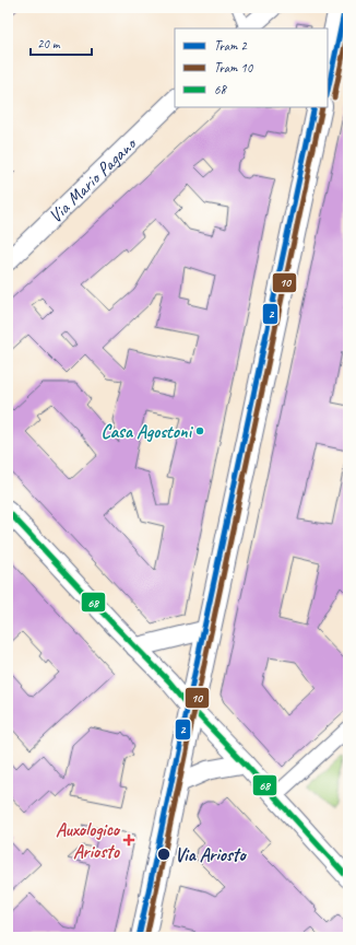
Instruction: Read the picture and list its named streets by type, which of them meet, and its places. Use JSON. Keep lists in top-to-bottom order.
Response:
{
  "streets": {
    "street": ["Via Mario Pagano"]
  },
  "places": {
    "other": ["Casa Agostoni", "Via Ariosto"],
    "health": ["Auxologico Ariosto"]
  },
  "lines": ["tram line 2", "tram line 10", "transit line 68"],
  "legend": ["Tram 2", "Tram 10", "68"],
  "scale_bar": "20 m"
}
